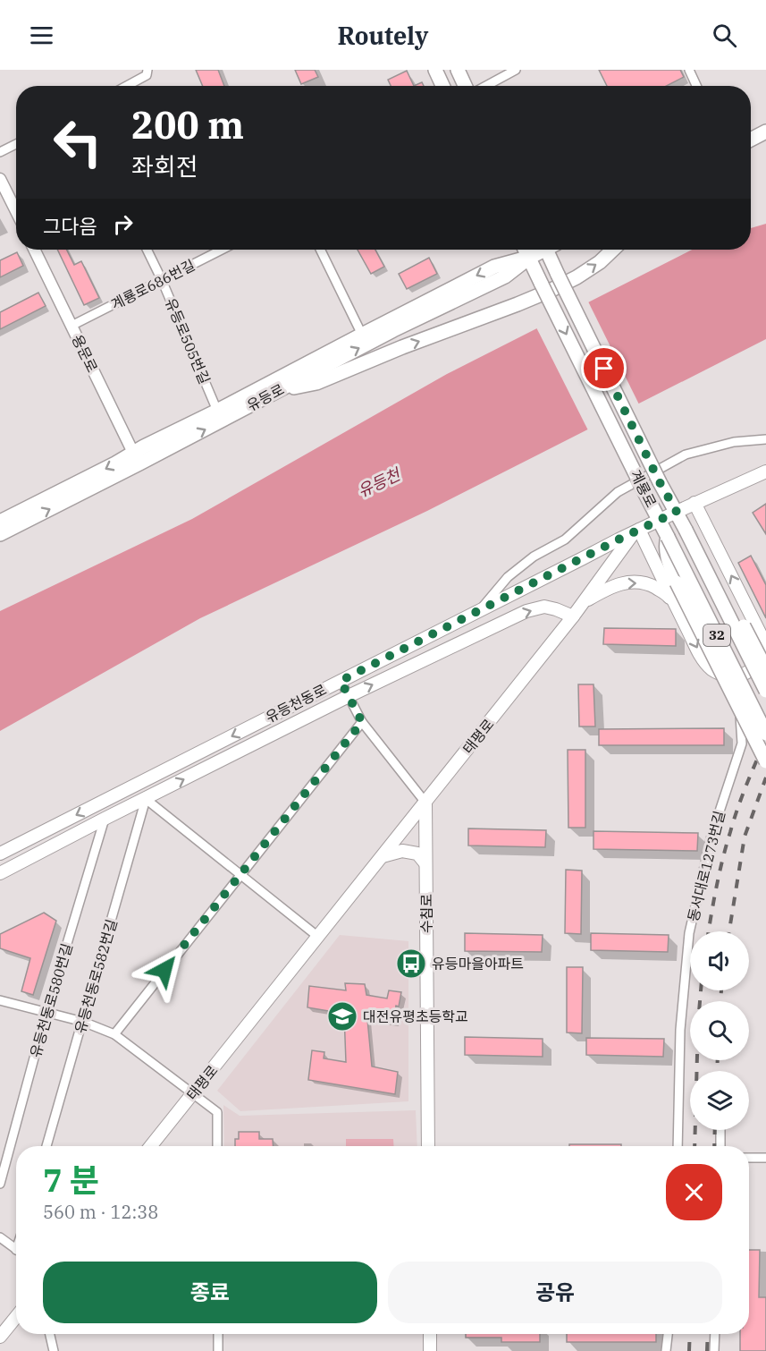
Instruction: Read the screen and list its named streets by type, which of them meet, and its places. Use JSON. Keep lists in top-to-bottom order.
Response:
{
  "streets": {
    "main road": [
      "유등로",
      "계룡로",
      "32",
      "유등천동로",
      "태평로",
      "수침로"
    ],
    "street": [
      "계룡로686번길",
      "유등로505번길",
      "용문로",
      "동서대로1273번길",
      "유등천동로582번길",
      "유등천동로580번길"
    ]
  },
  "crossings": [
    ["계룡로686번길", "유등로505번길"],
    ["계룡로686번길", "용문로"],
    ["유등로505번길", "유등로"],
    ["용문로", "유등로"],
    ["유등로", "계룡로"],
    ["계룡로", "유등천동로"],
    ["유등천동로", "태평로"],
    ["유등천동로", "유등천동로582번길"],
    ["유등천동로", "유등천동로580번길"],
    ["태평로", "수침로"]
  ],
  "water": ["유등천"],
  "places": {
    "bus stop": ["유등마을아파트"],
    "school or university": ["대전유평초등학교"]
  },
  "page": {
    "header": "Routely",
    "turn": ["200 m", "좌회전"],
    "then": "그다음",
    "heading": ["7 분", "560 m · 12:38"],
    "buttons": ["종료", "공유"]
  }
}
